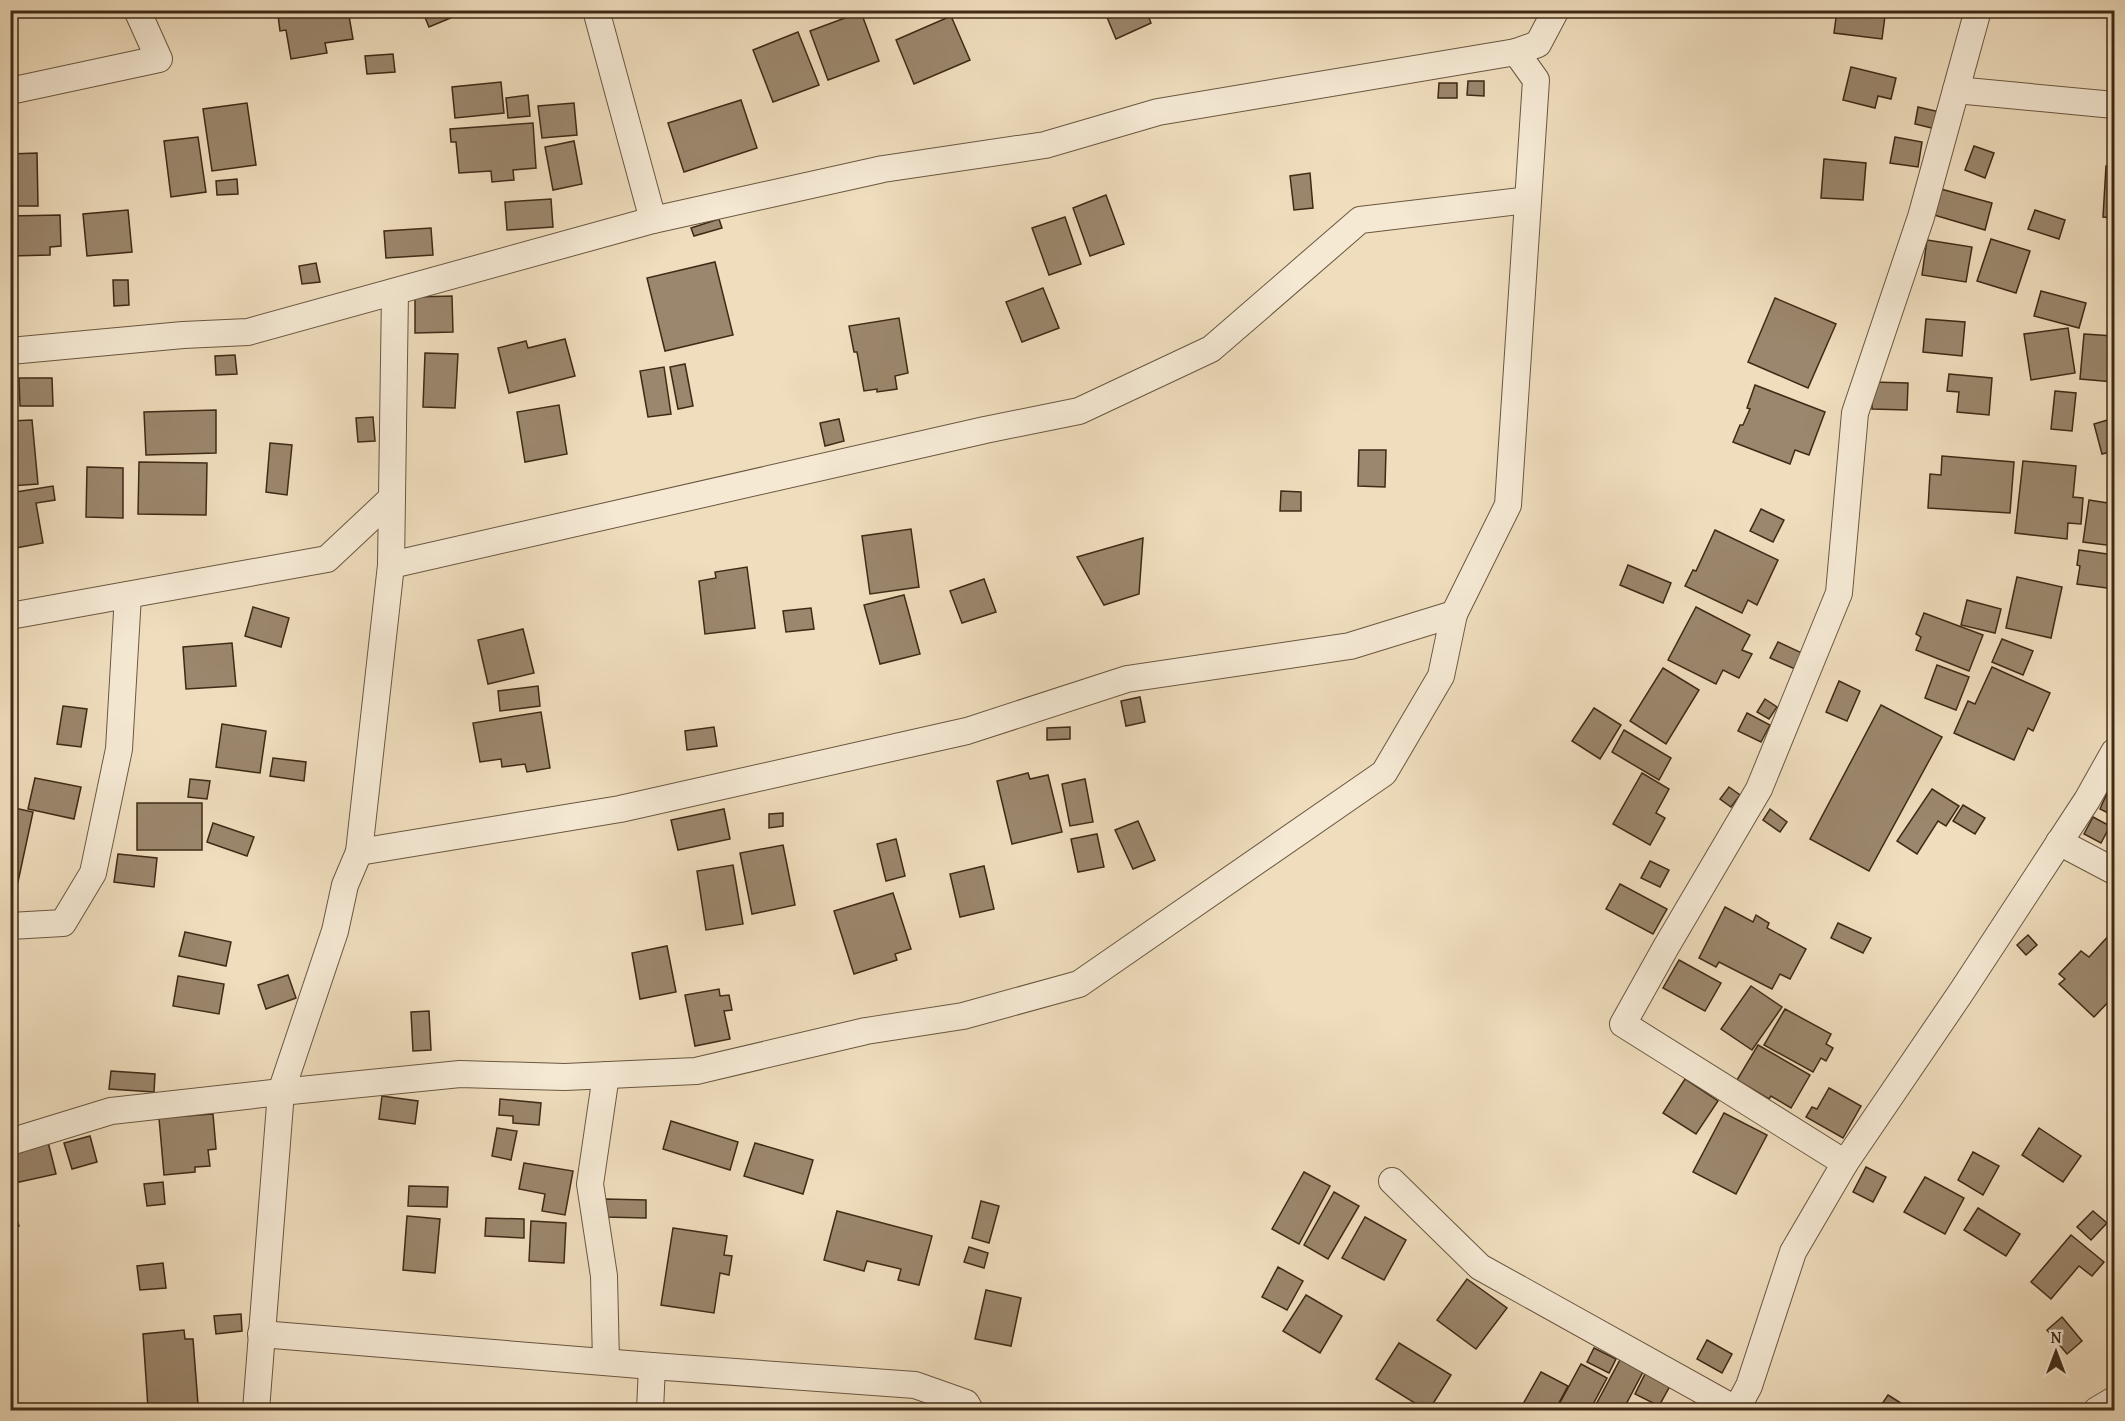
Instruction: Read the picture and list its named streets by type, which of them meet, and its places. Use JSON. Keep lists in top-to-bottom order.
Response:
{
  "north": "top"
}
